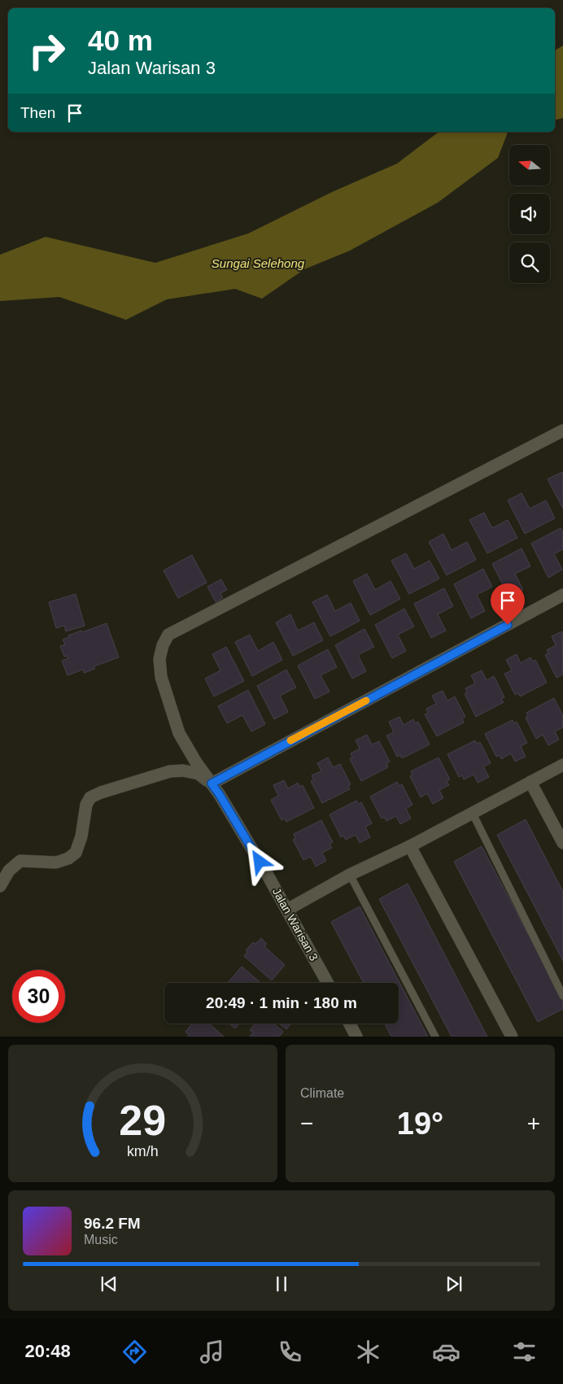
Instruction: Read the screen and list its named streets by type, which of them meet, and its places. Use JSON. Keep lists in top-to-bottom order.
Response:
{
  "streets": {
    "street": ["Jalan Warisan 3"]
  },
  "water": ["Sungai Selehong"],
  "north": "left",
  "page": {
    "turn": ["40 m", "Jalan Warisan 3"],
    "then": "Then",
    "limit": "30",
    "trip": "20:49 · 1 min · 180 m",
    "tile": "Climate",
    "heat": ["−", "19°", "+"],
    "song": ["96.2 FM", "Music"],
    "tabs": "20:48",
    "gauge": ["29", "km/h"]
  }
}
